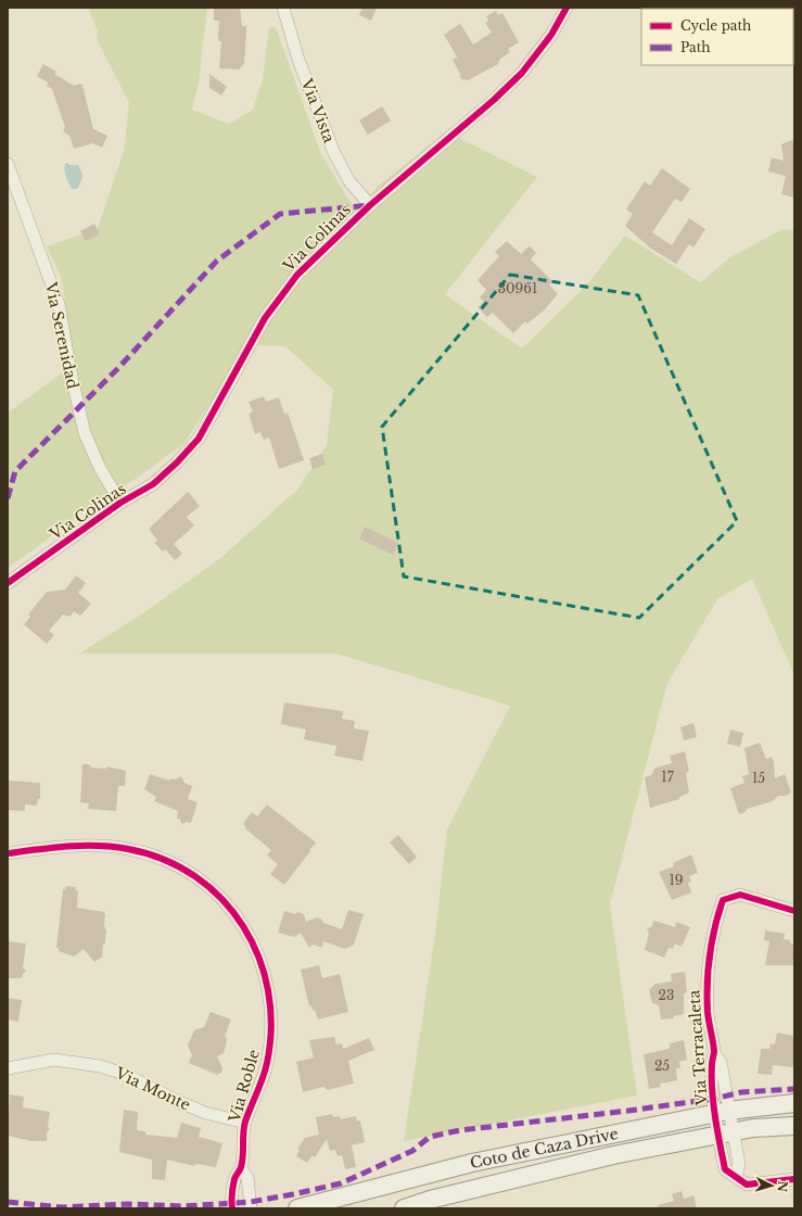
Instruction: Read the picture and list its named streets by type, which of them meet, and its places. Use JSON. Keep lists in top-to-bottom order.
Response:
{
  "streets": {
    "main road": ["Coto de Caza Drive"],
    "street": [
      "Via Vista",
      "Via Colinas",
      "Via Serenidad",
      "Via Terracaleta",
      "Via Roble",
      "Via Monte"
    ]
  },
  "crossings": [
    ["Via Vista", "Via Colinas"],
    ["Via Colinas", "Via Serenidad"],
    ["Via Terracaleta", "Coto de Caza Drive"],
    ["Via Roble", "Via Monte"]
  ],
  "house_numbers": [
    "30961",
    "17",
    "15",
    "19",
    "23",
    "25"
  ],
  "legend": ["Cycle path", "Path"],
  "north": "right"
}
